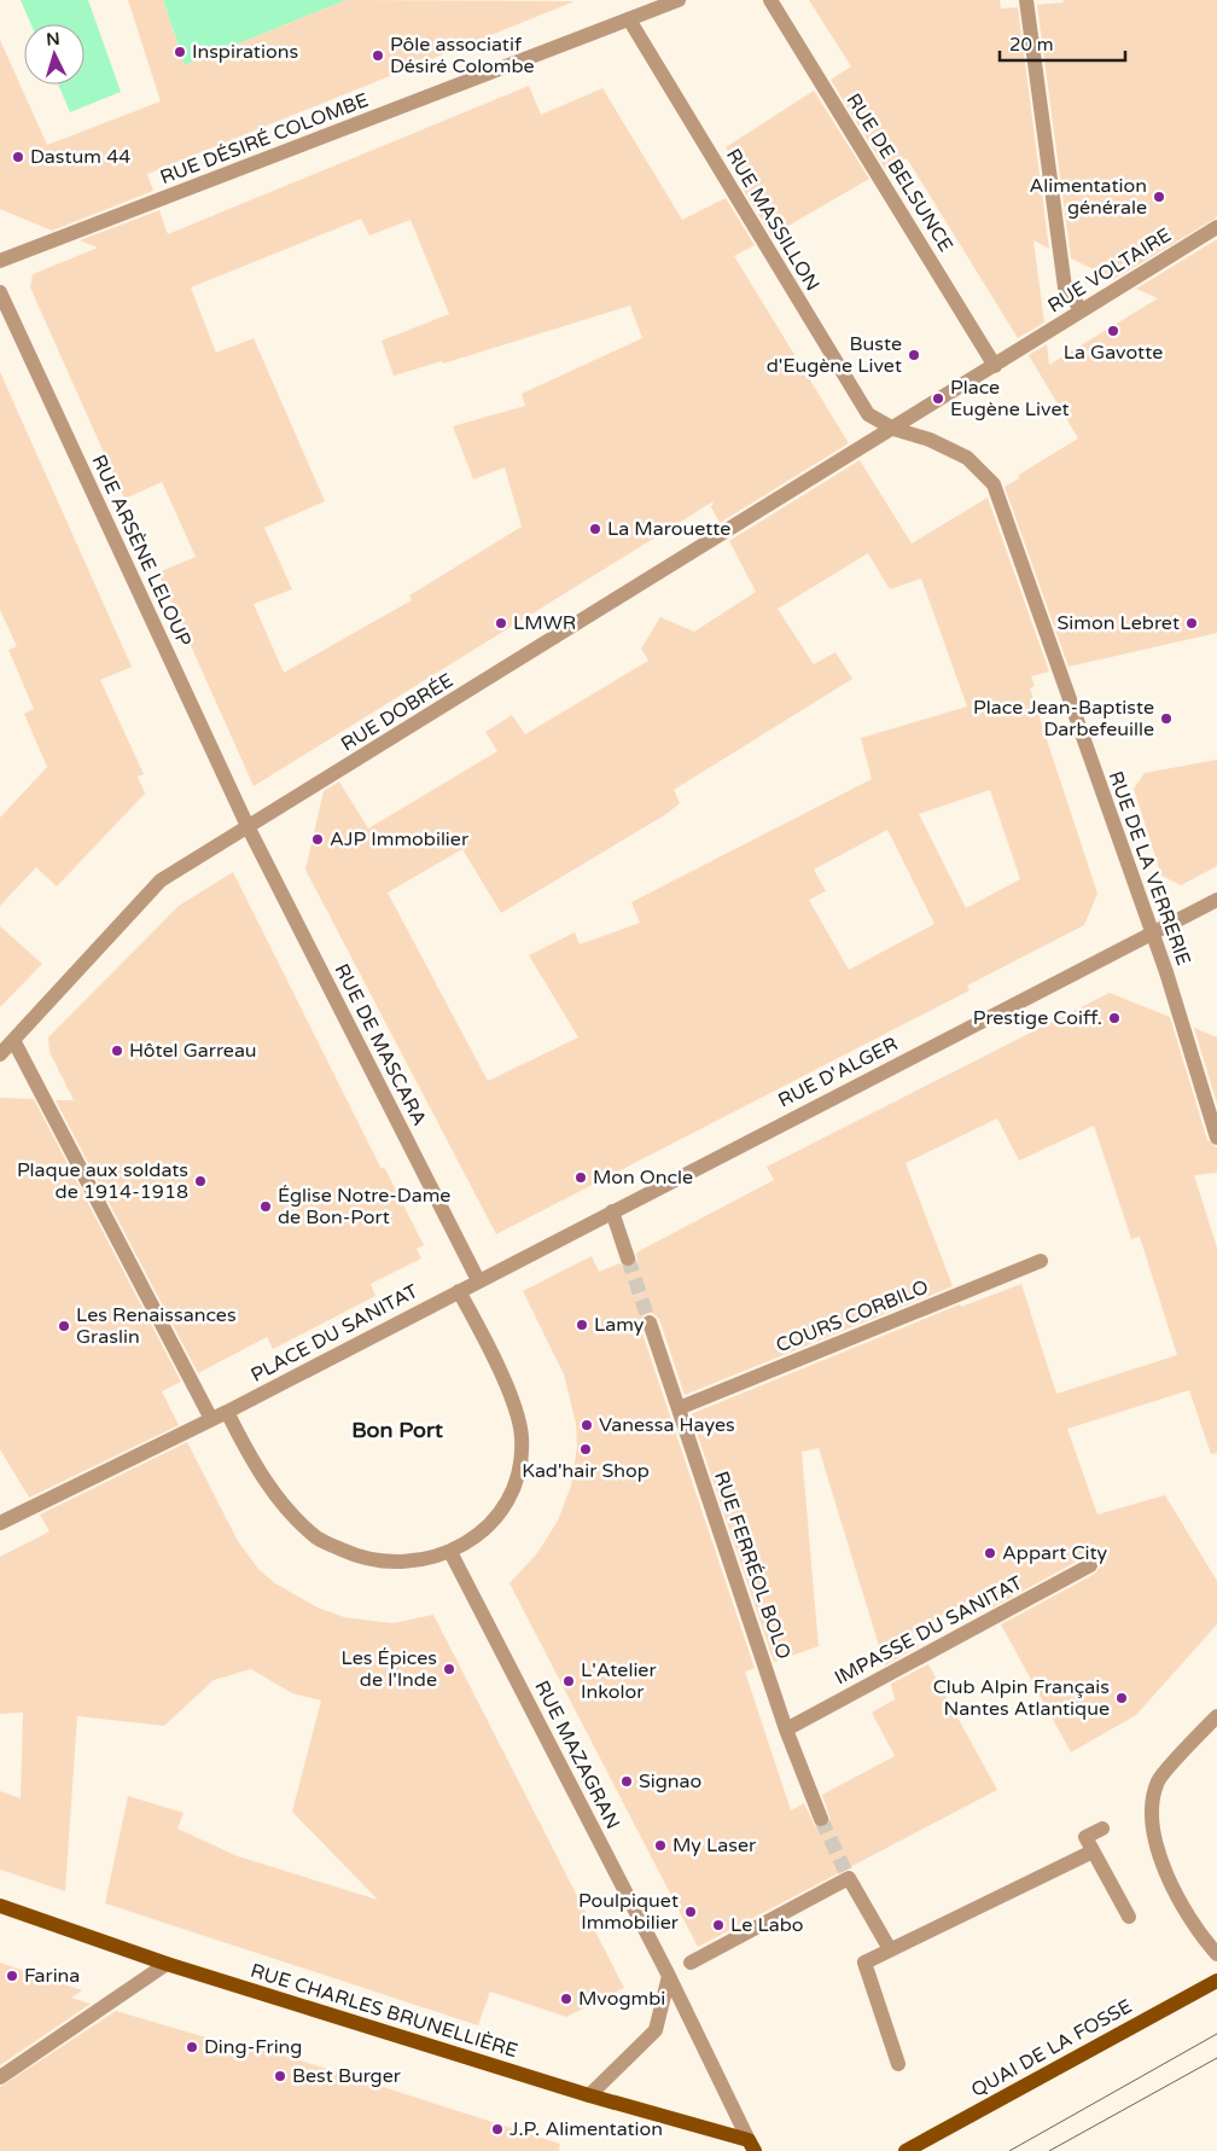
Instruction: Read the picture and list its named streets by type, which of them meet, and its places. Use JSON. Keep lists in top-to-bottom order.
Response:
{
  "streets": {
    "main road": ["RUE CHARLES BRUNELLIÈRE", "QUAI DE LA FOSSE"],
    "street": [
      "RUE DÉSIRÉ COLOMBE",
      "RUE DE BELSUNCE",
      "RUE MASSILLON",
      "RUE VOLTAIRE",
      "RUE ARSÈNE LELOUP",
      "RUE DOBRÉE",
      "RUE DE LA VERRERIE",
      "RUE DE MASCARA",
      "RUE D'ALGER",
      "COURS CORBILO",
      "PLACE DU SANITAT",
      "RUE FERRÉOL BOLO",
      "IMPASSE DU SANITAT",
      "RUE MAZAGRAN"
    ]
  },
  "crossings": [
    ["RUE DÉSIRÉ COLOMBE", "RUE MASSILLON"],
    ["RUE DE BELSUNCE", "RUE VOLTAIRE"],
    ["RUE MASSILLON", "RUE DOBRÉE"],
    ["RUE MASSILLON", "RUE DE LA VERRERIE"],
    ["RUE ARSÈNE LELOUP", "RUE DOBRÉE"],
    ["RUE ARSÈNE LELOUP", "RUE DE MASCARA"],
    ["RUE DOBRÉE", "RUE DE LA VERRERIE"],
    ["RUE DOBRÉE", "RUE DE MASCARA"],
    ["RUE DE LA VERRERIE", "RUE D'ALGER"],
    ["RUE DE MASCARA", "RUE D'ALGER"],
    ["RUE DE MASCARA", "PLACE DU SANITAT"],
    ["RUE D'ALGER", "PLACE DU SANITAT"],
    ["COURS CORBILO", "RUE FERRÉOL BOLO"],
    ["RUE FERRÉOL BOLO", "IMPASSE DU SANITAT"],
    ["RUE MAZAGRAN", "RUE CHARLES BRUNELLIÈRE"]
  ],
  "districts": ["Bon Port"],
  "places": [
    "Inspirations",
    "Pôle associatif Désiré Colombe",
    "Dastum 44",
    "Alimentation générale",
    "La Gavotte",
    "Buste d'Eugène Livet",
    "Place Eugène Livet",
    "La Marouette",
    "LMWR",
    "Simon Lebret",
    "Place Jean-Baptiste Darbefeuille",
    "AJP Immobilier",
    "Prestige Coiff.",
    "Hôtel Garreau",
    "Mon Oncle",
    "Plaque aux soldats de 1914-1918",
    "Église Notre-Dame de Bon-Port",
    "Lamy",
    "Les Renaissances Graslin",
    "Vanessa Hayes",
    "Kad'hair Shop",
    "Appart City",
    "Les Épices de l'Inde",
    "L'Atelier Inkolor",
    "Club Alpin Français Nantes Atlantique",
    "Signao",
    "My Laser",
    "Poulpiquet Immobilier",
    "Le Labo",
    "Farina",
    "Mvogmbi",
    "Ding-Fring",
    "Best Burger",
    "J.P. Alimentation"
  ],
  "scale_bar": "20 m",
  "north": "top"
}
